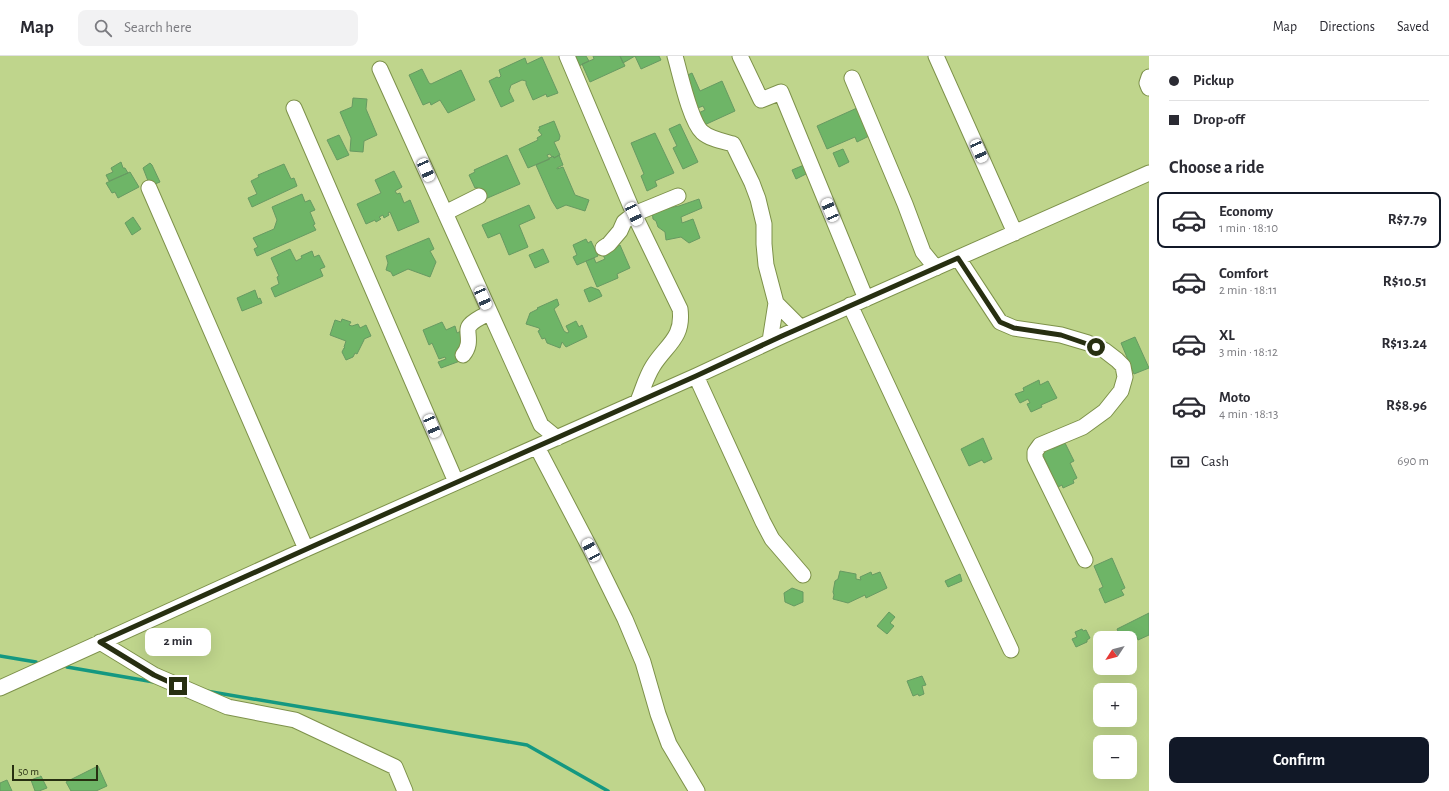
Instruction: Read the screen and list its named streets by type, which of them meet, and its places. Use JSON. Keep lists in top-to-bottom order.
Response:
{
  "scale_bar": "50 m",
  "north": "bottom left",
  "page": {
    "header": "Map",
    "search": "Search here",
    "nav": ["Map", "Directions", "Saved"],
    "banner": ["Pickup", "Drop-off"],
    "heading": "Choose a ride",
    "list": [
      {
        "name": "Economy",
        "note": "1 min · 18:10",
        "value": "R$7.79"
      },
      {
        "name": "Comfort",
        "note": "2 min · 18:11",
        "value": "R$10.51"
      },
      {
        "name": "XL",
        "note": "3 min · 18:12",
        "value": "R$13.24"
      },
      {
        "name": "Moto",
        "note": "4 min · 18:13",
        "value": "R$8.96"
      }
    ],
    "pay": ["Cash", "690 m"],
    "bubble": "2 min",
    "map_buttons": ["+", "−"],
    "buttons": "Confirm",
    "scale": "50 m"
  }
}
